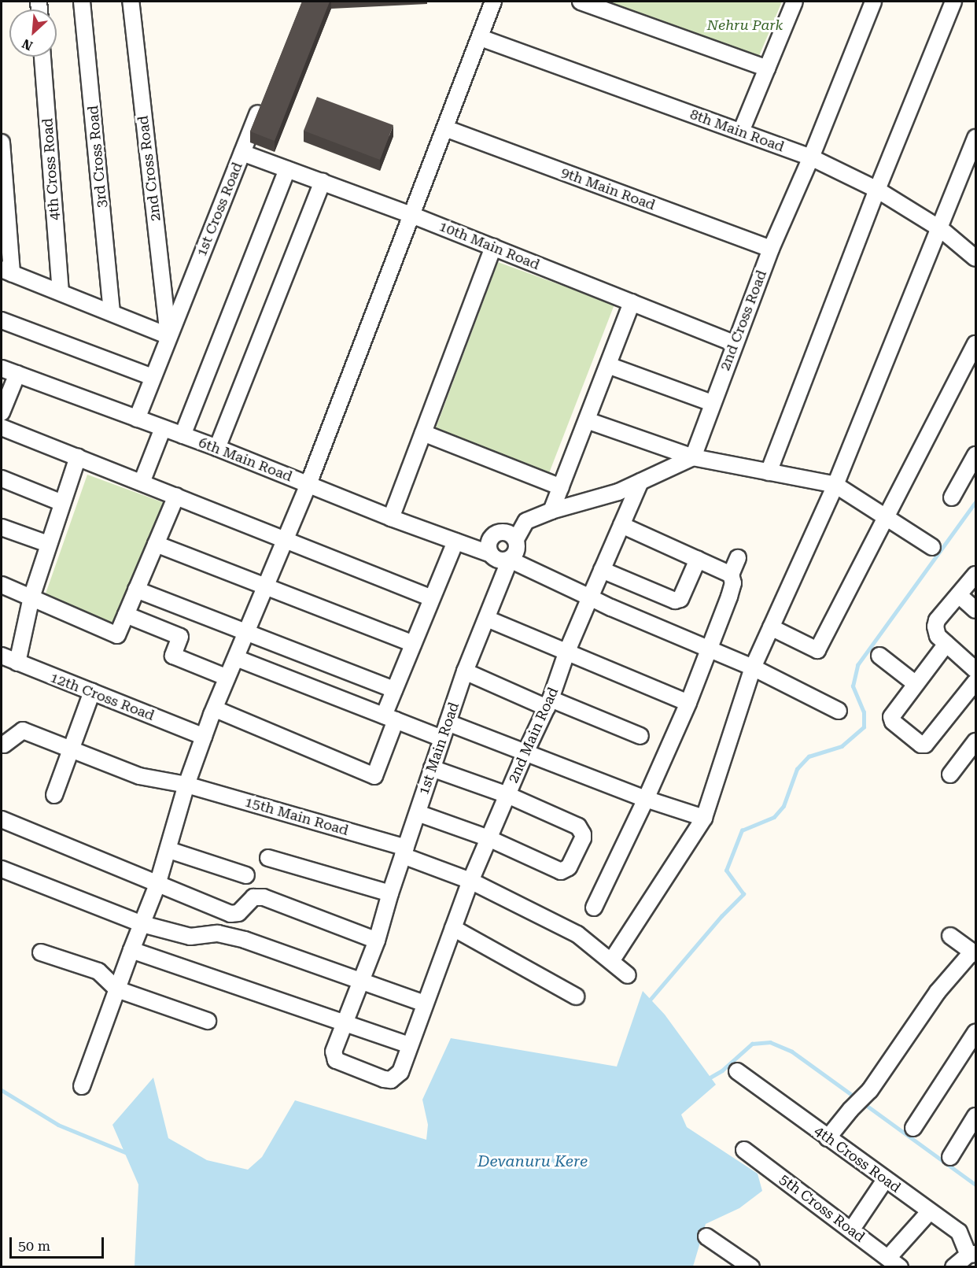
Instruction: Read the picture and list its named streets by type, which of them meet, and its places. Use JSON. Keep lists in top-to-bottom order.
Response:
{
  "streets": {
    "street": [
      "8th Main Road",
      "3rd Cross Road",
      "2nd Cross Road",
      "4th Cross Road",
      "9th Main Road",
      "1st Cross Road",
      "10th Main Road",
      "6th Main Road",
      "12th Cross Road",
      "2nd Main Road",
      "1st Main Road",
      "15th Main Road",
      "5th Cross Road"
    ]
  },
  "crossings": [
    ["8th Main Road", "2nd Cross Road"],
    ["2nd Cross Road", "9th Main Road"],
    ["2nd Cross Road", "1st Cross Road"],
    ["2nd Cross Road", "10th Main Road"],
    ["1st Cross Road", "10th Main Road"],
    ["1st Cross Road", "6th Main Road"],
    ["6th Main Road", "1st Main Road"],
    ["2nd Main Road", "1st Main Road"],
    ["2nd Main Road", "15th Main Road"],
    ["1st Main Road", "15th Main Road"]
  ],
  "water": ["Devanuru Kere"],
  "parks": ["Nehru Park"],
  "scale_bar": "50 m",
  "north": "bottom left"
}
